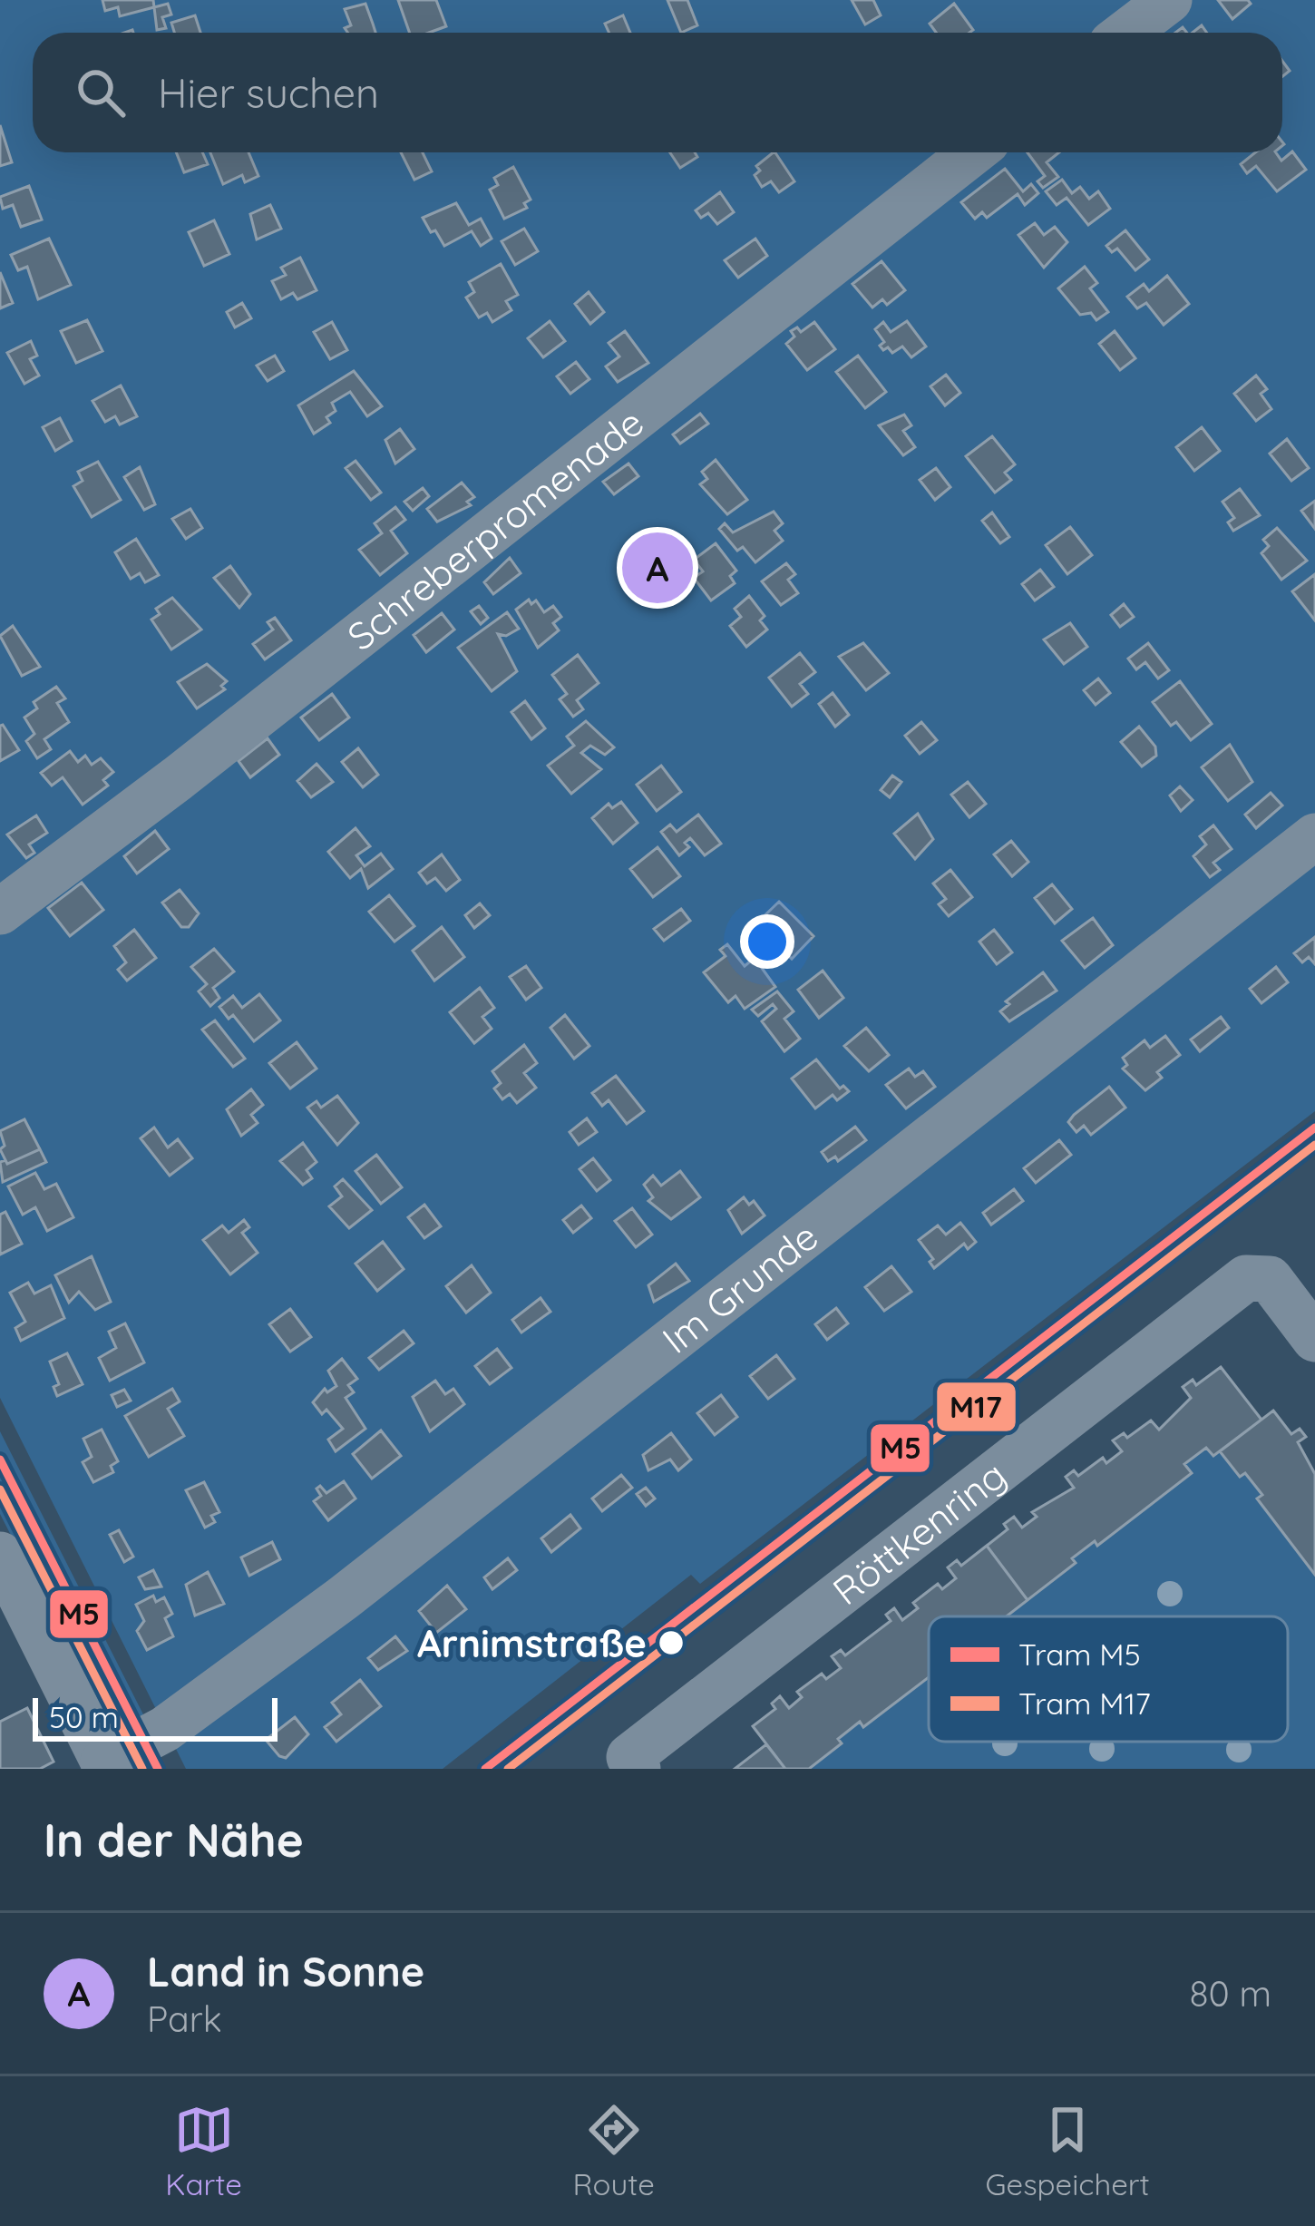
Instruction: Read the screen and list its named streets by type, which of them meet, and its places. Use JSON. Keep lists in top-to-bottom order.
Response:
{
  "streets": {
    "street": ["Schreberpromenade", "Im Grunde", "Röttkenring"]
  },
  "places": ["Arnimstraße"],
  "lines": ["tram line M5", "tram line M17"],
  "legend": ["Tram M5", "Tram M17"],
  "scale_bar": "50 m",
  "page": {
    "search": "Hier suchen",
    "pins": "A",
    "scale": "50 m",
    "heading": "In der Nähe",
    "list": [
      {
        "mark": "A",
        "name": "Land in Sonne",
        "note": "Park",
        "value": "80 m"
      }
    ],
    "nav": ["Karte", "Route", "Gespeichert"]
  }
}
